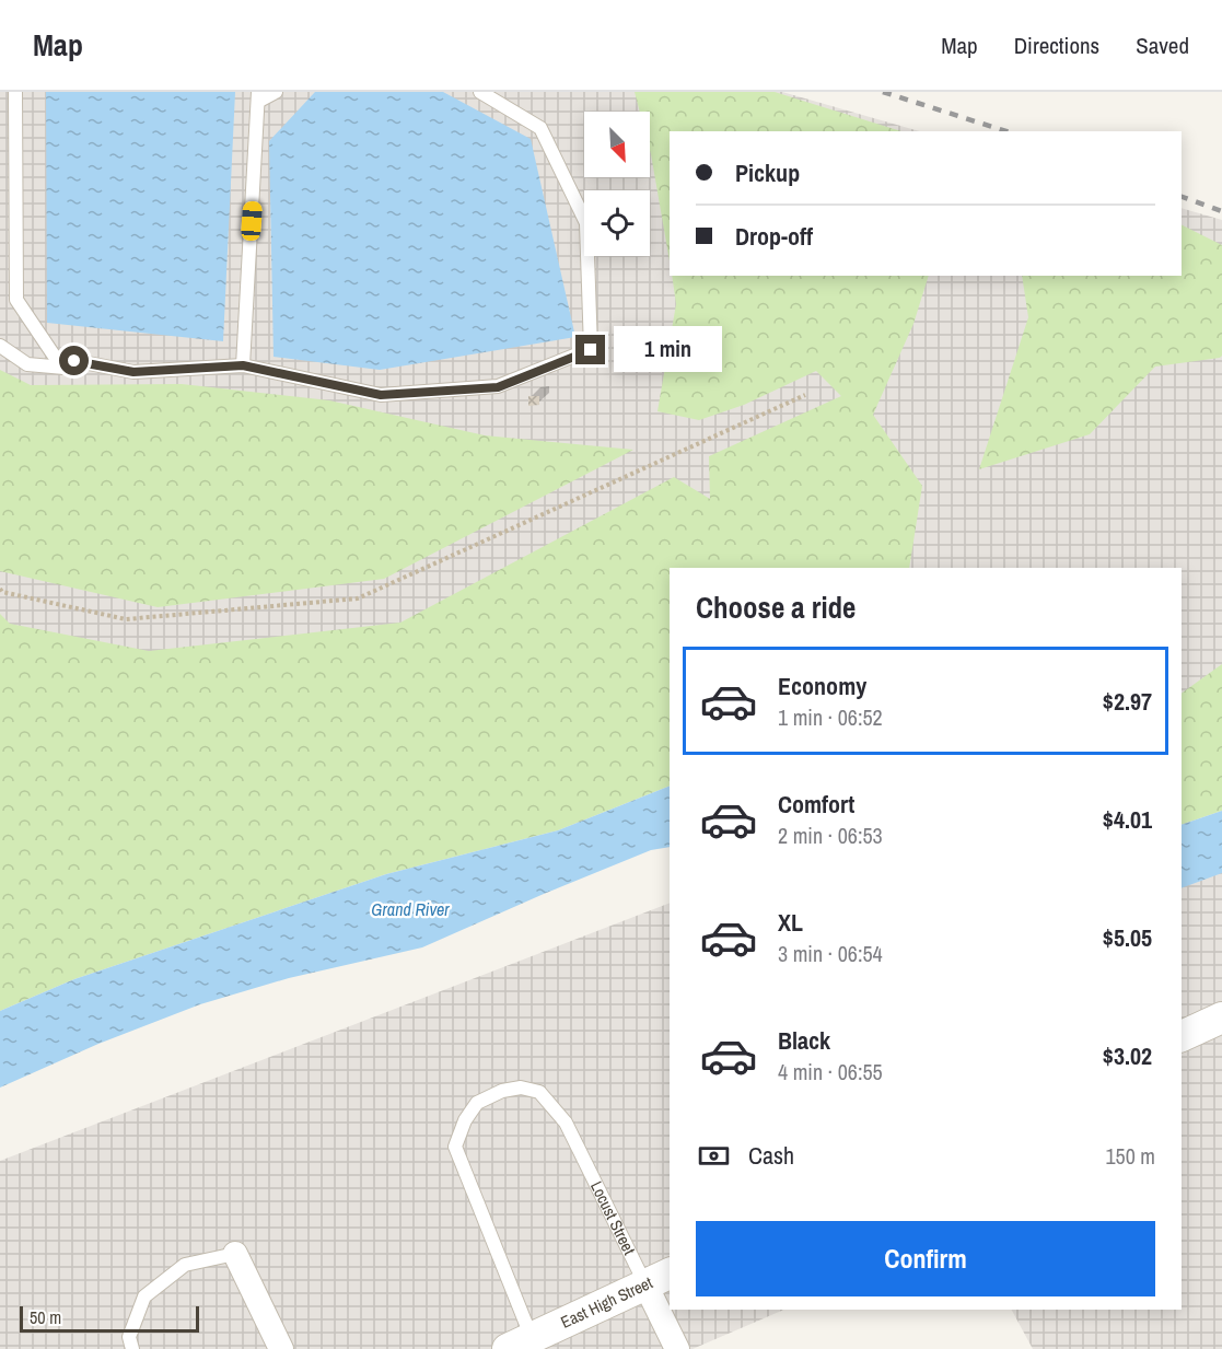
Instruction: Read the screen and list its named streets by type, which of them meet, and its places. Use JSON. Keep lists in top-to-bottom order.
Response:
{
  "streets": {
    "street": ["Locust Street", "East High Street"]
  },
  "crossings": [
    ["Locust Street", "East High Street"]
  ],
  "water": ["Grand River"],
  "scale_bar": "50 m",
  "north": "bottom right",
  "page": {
    "header": "Map",
    "nav": ["Map", "Directions", "Saved"],
    "banner": ["Pickup", "Drop-off"],
    "bubble": "1 min",
    "heading": "Choose a ride",
    "list": [
      {
        "name": "Economy",
        "note": "1 min · 06:52",
        "value": "$2.97"
      },
      {
        "name": "Comfort",
        "note": "2 min · 06:53",
        "value": "$4.01"
      },
      {
        "name": "XL",
        "note": "3 min · 06:54",
        "value": "$5.05"
      },
      {
        "name": "Black",
        "note": "4 min · 06:55",
        "value": "$3.02"
      }
    ],
    "pay": ["Cash", "150 m"],
    "buttons": "Confirm",
    "scale": "50 m"
  }
}
